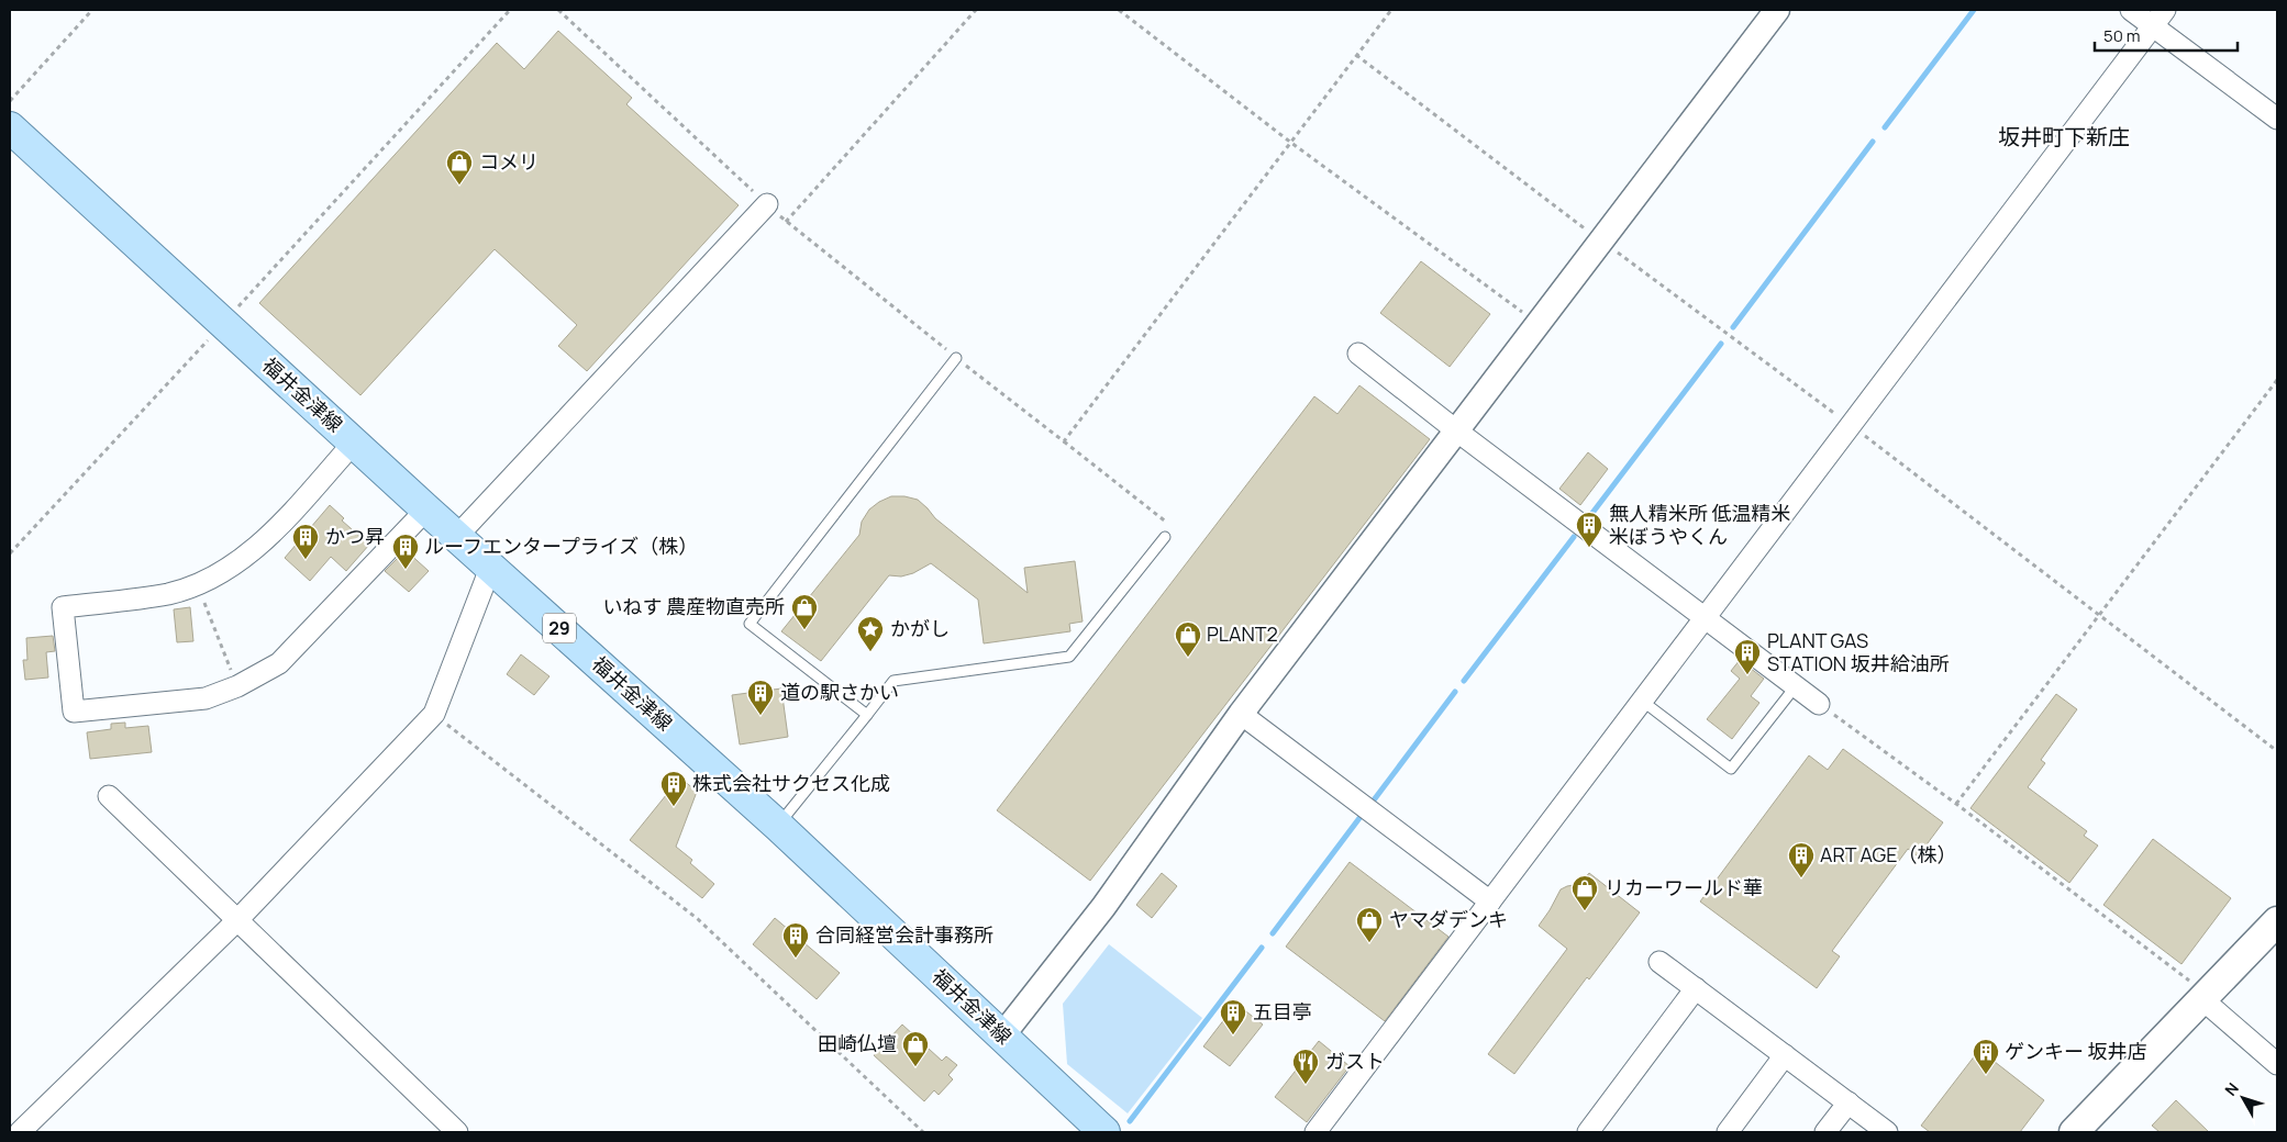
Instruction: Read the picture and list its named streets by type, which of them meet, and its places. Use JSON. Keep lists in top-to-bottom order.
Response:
{
  "streets": {
    "main road": ["福井金津線", "29"]
  },
  "districts": ["坂井町下新庄"],
  "places": {
    "shop": [
      "コメリ",
      "いねす 農産物直売所",
      "PLANT2",
      "リカーワールド華",
      "ヤマダデンキ",
      "田崎仏壇"
    ],
    "building": [
      "無人精米所 低温精米 米ぼうやくん",
      "かつ昇",
      "ルーフエンタープライズ（株）",
      "PLANT GAS STATION 坂井給油所",
      "道の駅さかい",
      "株式会社サクセス化成",
      "ART AGE（株）",
      "合同経営会計事務所",
      "五目亭",
      "ゲンキー 坂井店"
    ],
    "place": ["かがし"],
    "restaurant": ["ガスト"]
  },
  "scale_bar": "50 m",
  "north": "top left"
}
